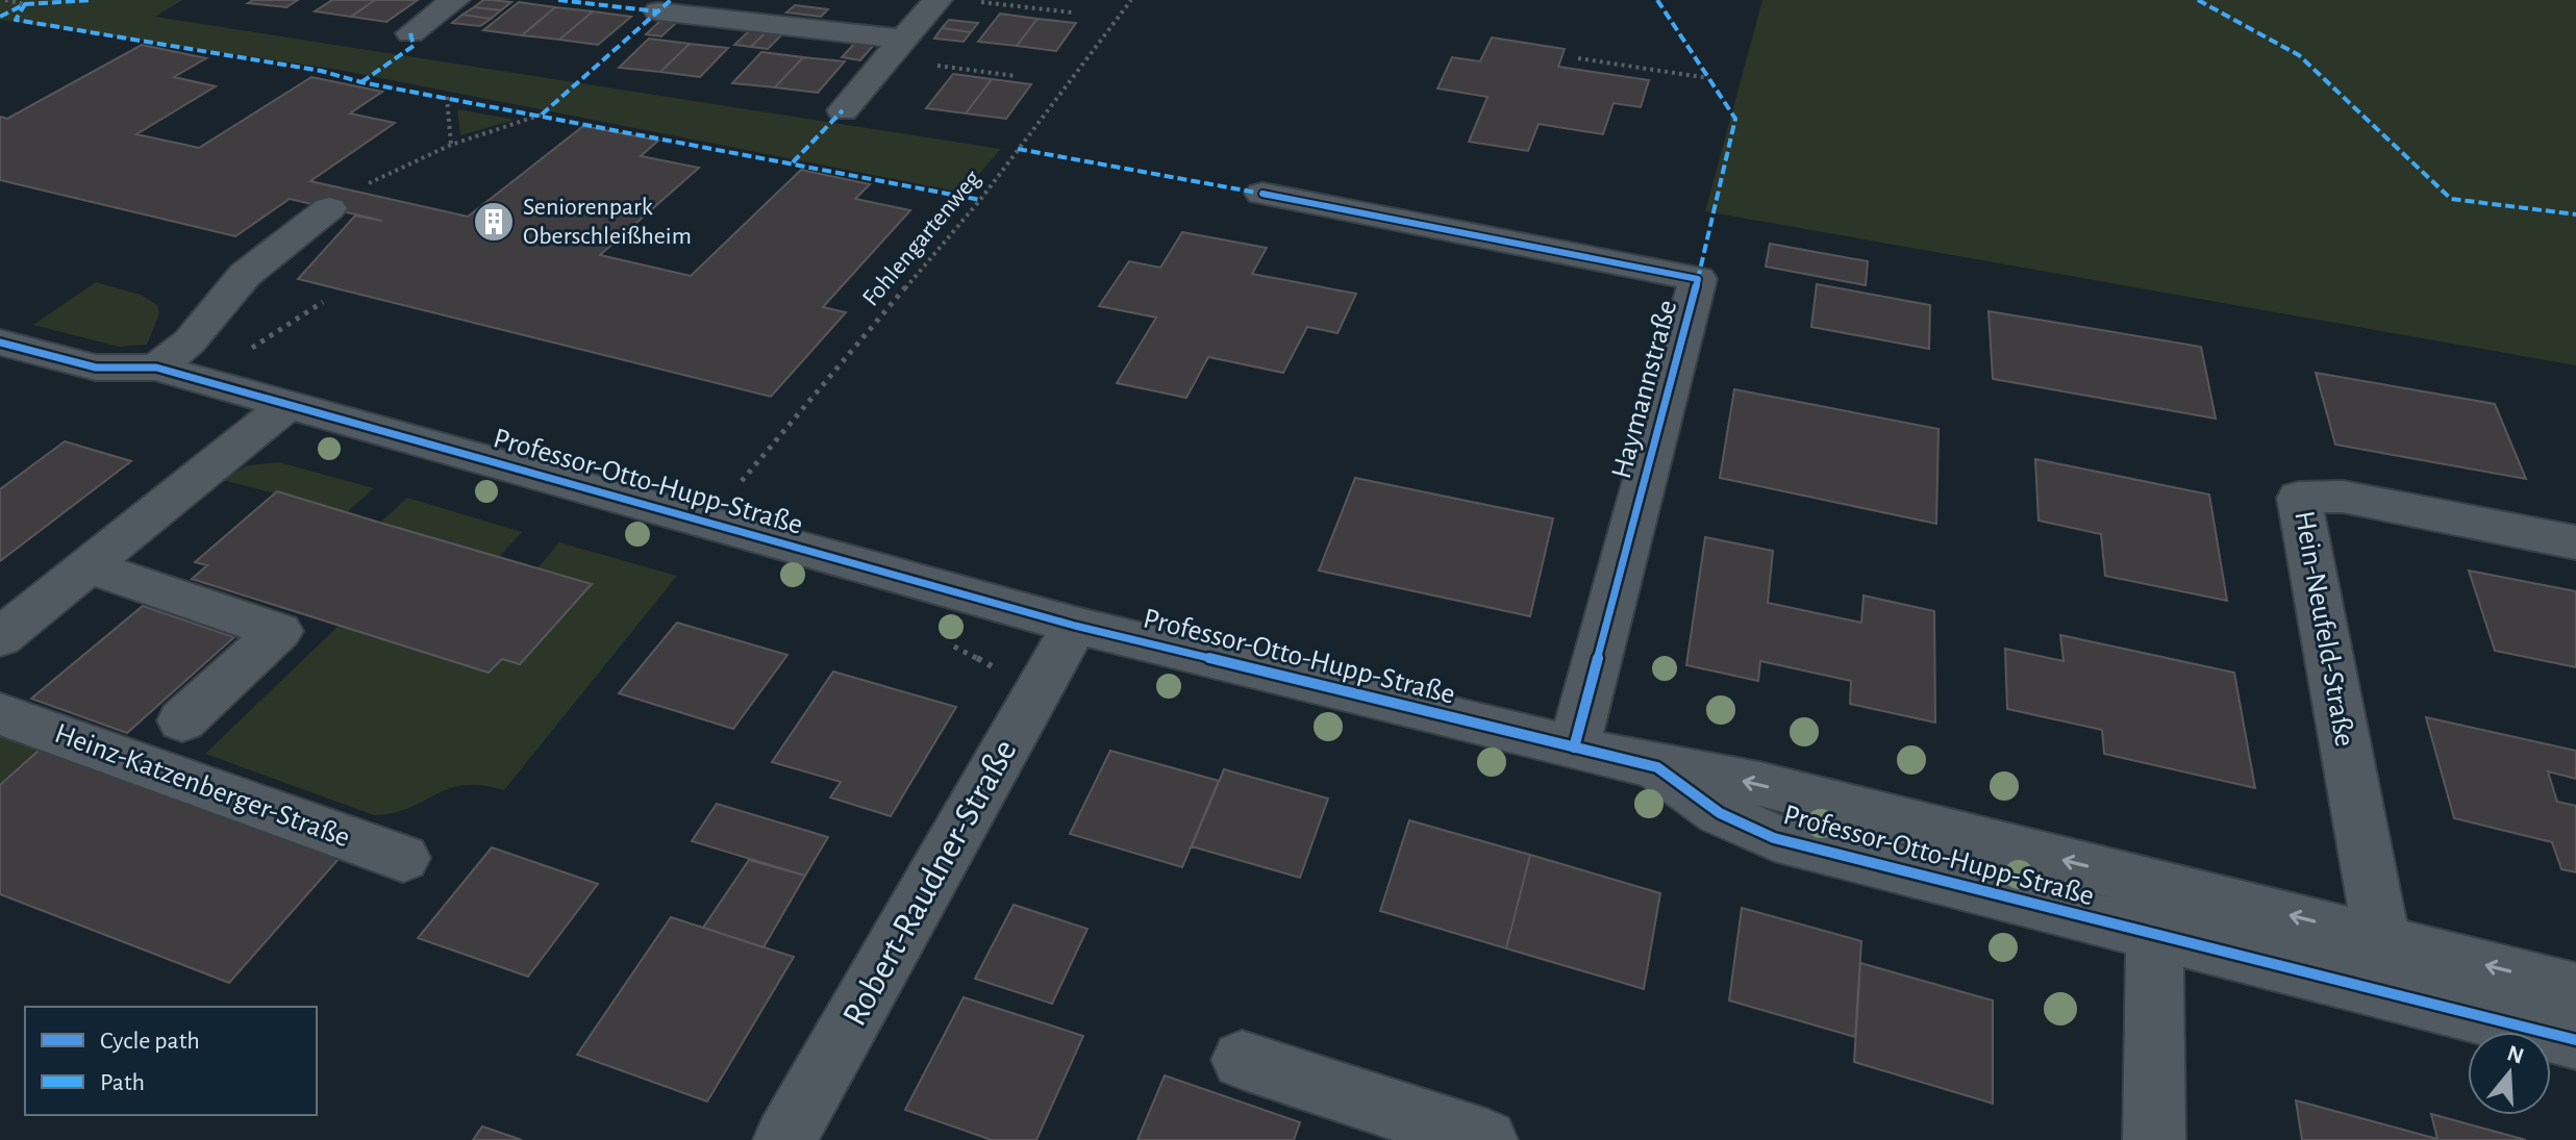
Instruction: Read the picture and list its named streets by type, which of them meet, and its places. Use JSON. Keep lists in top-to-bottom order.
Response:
{
  "streets": {
    "street": [
      "Haymannstraße",
      "Professor-Otto-Hupp-Straße",
      "Hein-Neufeld-Straße",
      "Heinz-Katzenberger-Straße",
      "Robert-Raudner-Straße"
    ],
    "path": ["Fohlengartenweg"]
  },
  "crossings": [
    ["Haymannstraße", "Professor-Otto-Hupp-Straße"],
    ["Professor-Otto-Hupp-Straße", "Hein-Neufeld-Straße"],
    ["Professor-Otto-Hupp-Straße", "Robert-Raudner-Straße"]
  ],
  "places": {
    "building": ["Seniorenpark Oberschleißheim"]
  },
  "legend": ["Cycle path", "Path"],
  "north": "top"
}
